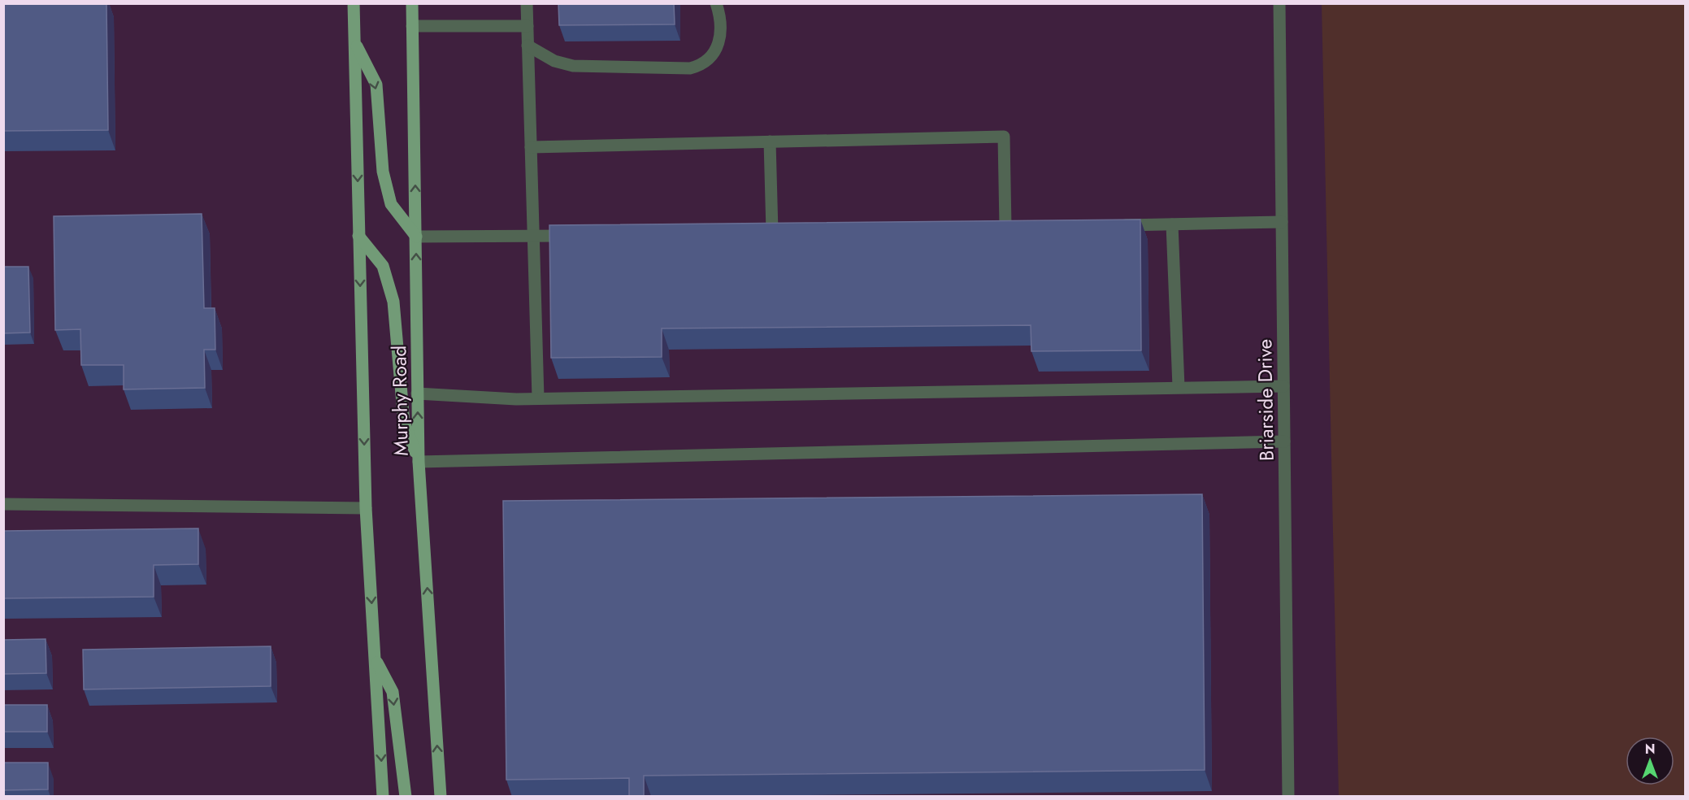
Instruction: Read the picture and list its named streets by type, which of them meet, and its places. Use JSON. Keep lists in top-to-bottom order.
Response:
{
  "streets": {
    "main road": ["Murphy Road"],
    "street": ["Briarside Drive"]
  },
  "north": "top"
}
